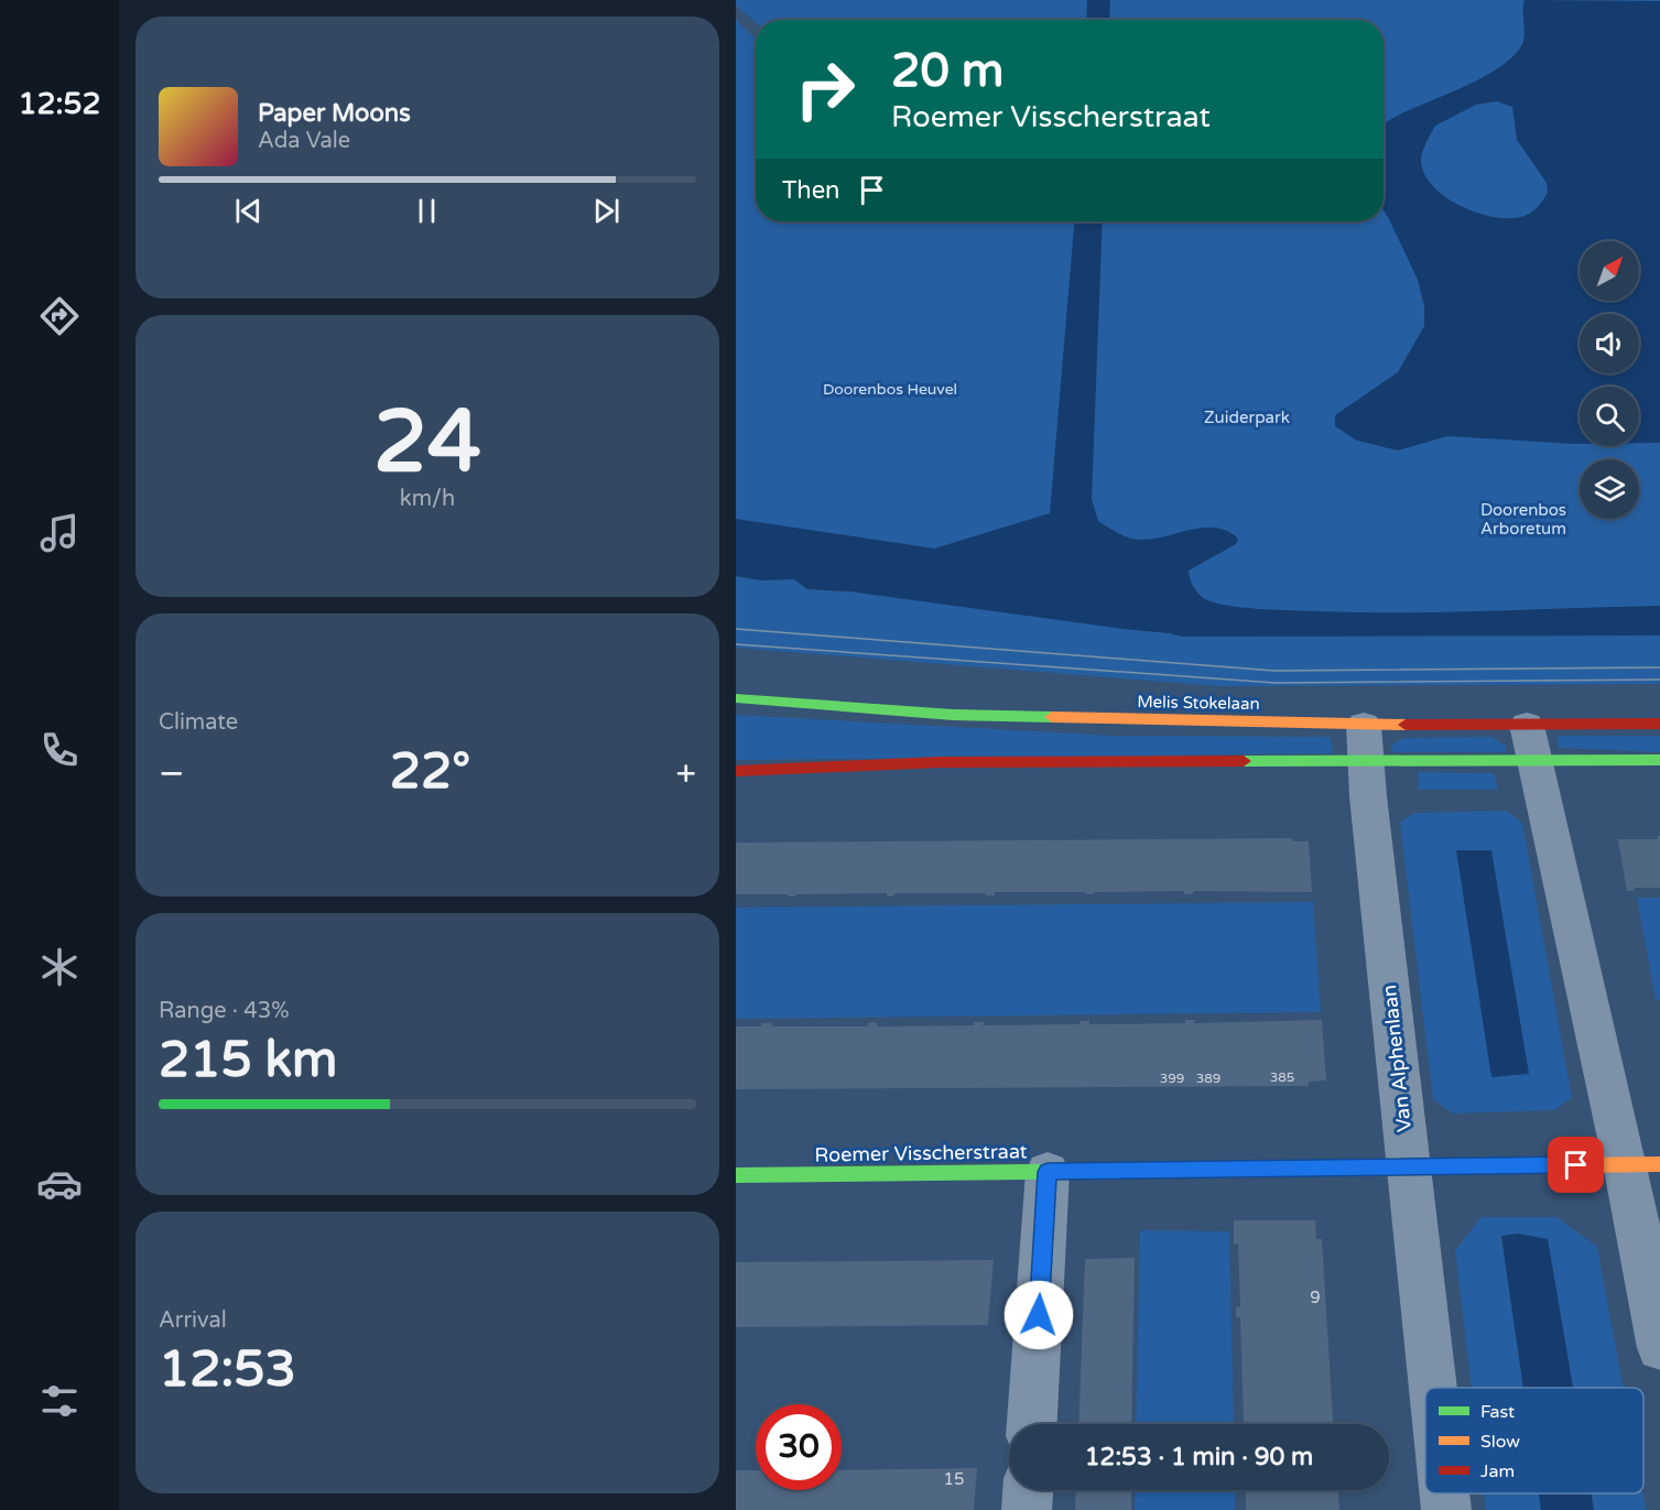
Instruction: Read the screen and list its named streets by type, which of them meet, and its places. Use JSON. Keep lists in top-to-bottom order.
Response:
{
  "streets": {
    "street": ["Melis Stokelaan", "Van Alphenlaan", "Roemer Visscherstraat"]
  },
  "crossings": [
    ["Melis Stokelaan", "Van Alphenlaan"],
    ["Van Alphenlaan", "Roemer Visscherstraat"]
  ],
  "parks": ["Doorenbos Heuvel", "Zuiderpark", "Doorenbos Arboretum"],
  "house_numbers": [
    "385",
    "399",
    "389",
    "9",
    "15"
  ],
  "legend": ["Fast", "Slow", "Jam"],
  "north": "top right",
  "page": {
    "tabs": "12:52",
    "turn": ["20 m", "Roemer Visscherstraat"],
    "song": ["Paper Moons", "Ada Vale"],
    "then": "Then",
    "tile": [
      ["24", "km/h"],
      "Climate",
      ["Range · 43%", "215 km"],
      ["Arrival", "12:53"]
    ],
    "heat": ["−", "22°", "+"],
    "limit": "30",
    "trip": "12:53 · 1 min · 90 m"
  }
}
